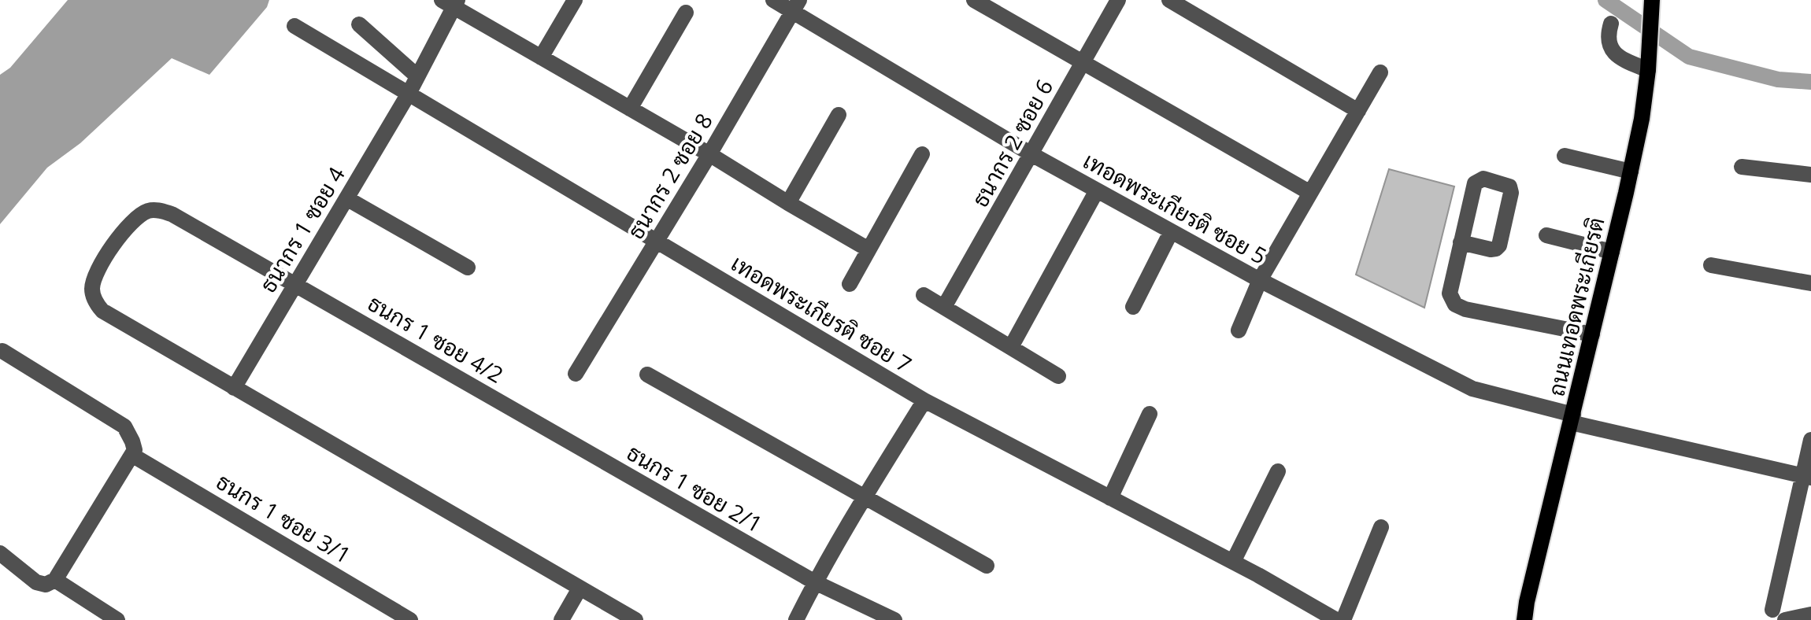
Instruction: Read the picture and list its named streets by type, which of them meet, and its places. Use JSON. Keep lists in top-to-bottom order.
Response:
{
  "streets": {
    "main road": ["ถนนเทอดพระเกียรติ"],
    "street": [
      "ธนากร 2 ซอย 6",
      "ธนากร 2 ซอย 8",
      "เทอดพระเกียรติ ซอย 5",
      "ธนากร 1 ซอย 4",
      "เทอดพระเกียรติ ซอย 7",
      "ธนกร 1 ซอย 4/2",
      "ธนกร 1 ซอย 2/1",
      "ธนกร 1 ซอย 3/1"
    ]
  },
  "crossings": [
    ["ธนากร 2 ซอย 6", "เทอดพระเกียรติ ซอย 5"],
    ["ธนากร 2 ซอย 8", "เทอดพระเกียรติ ซอย 5"],
    ["ธนากร 2 ซอย 8", "เทอดพระเกียรติ ซอย 7"],
    ["เทอดพระเกียรติ ซอย 5", "ถนนเทอดพระเกียรติ"],
    ["ธนากร 1 ซอย 4", "เทอดพระเกียรติ ซอย 7"],
    ["ธนากร 1 ซอย 4", "ธนกร 1 ซอย 4/2"],
    ["ธนกร 1 ซอย 4/2", "ธนกร 1 ซอย 2/1"]
  ]
}
